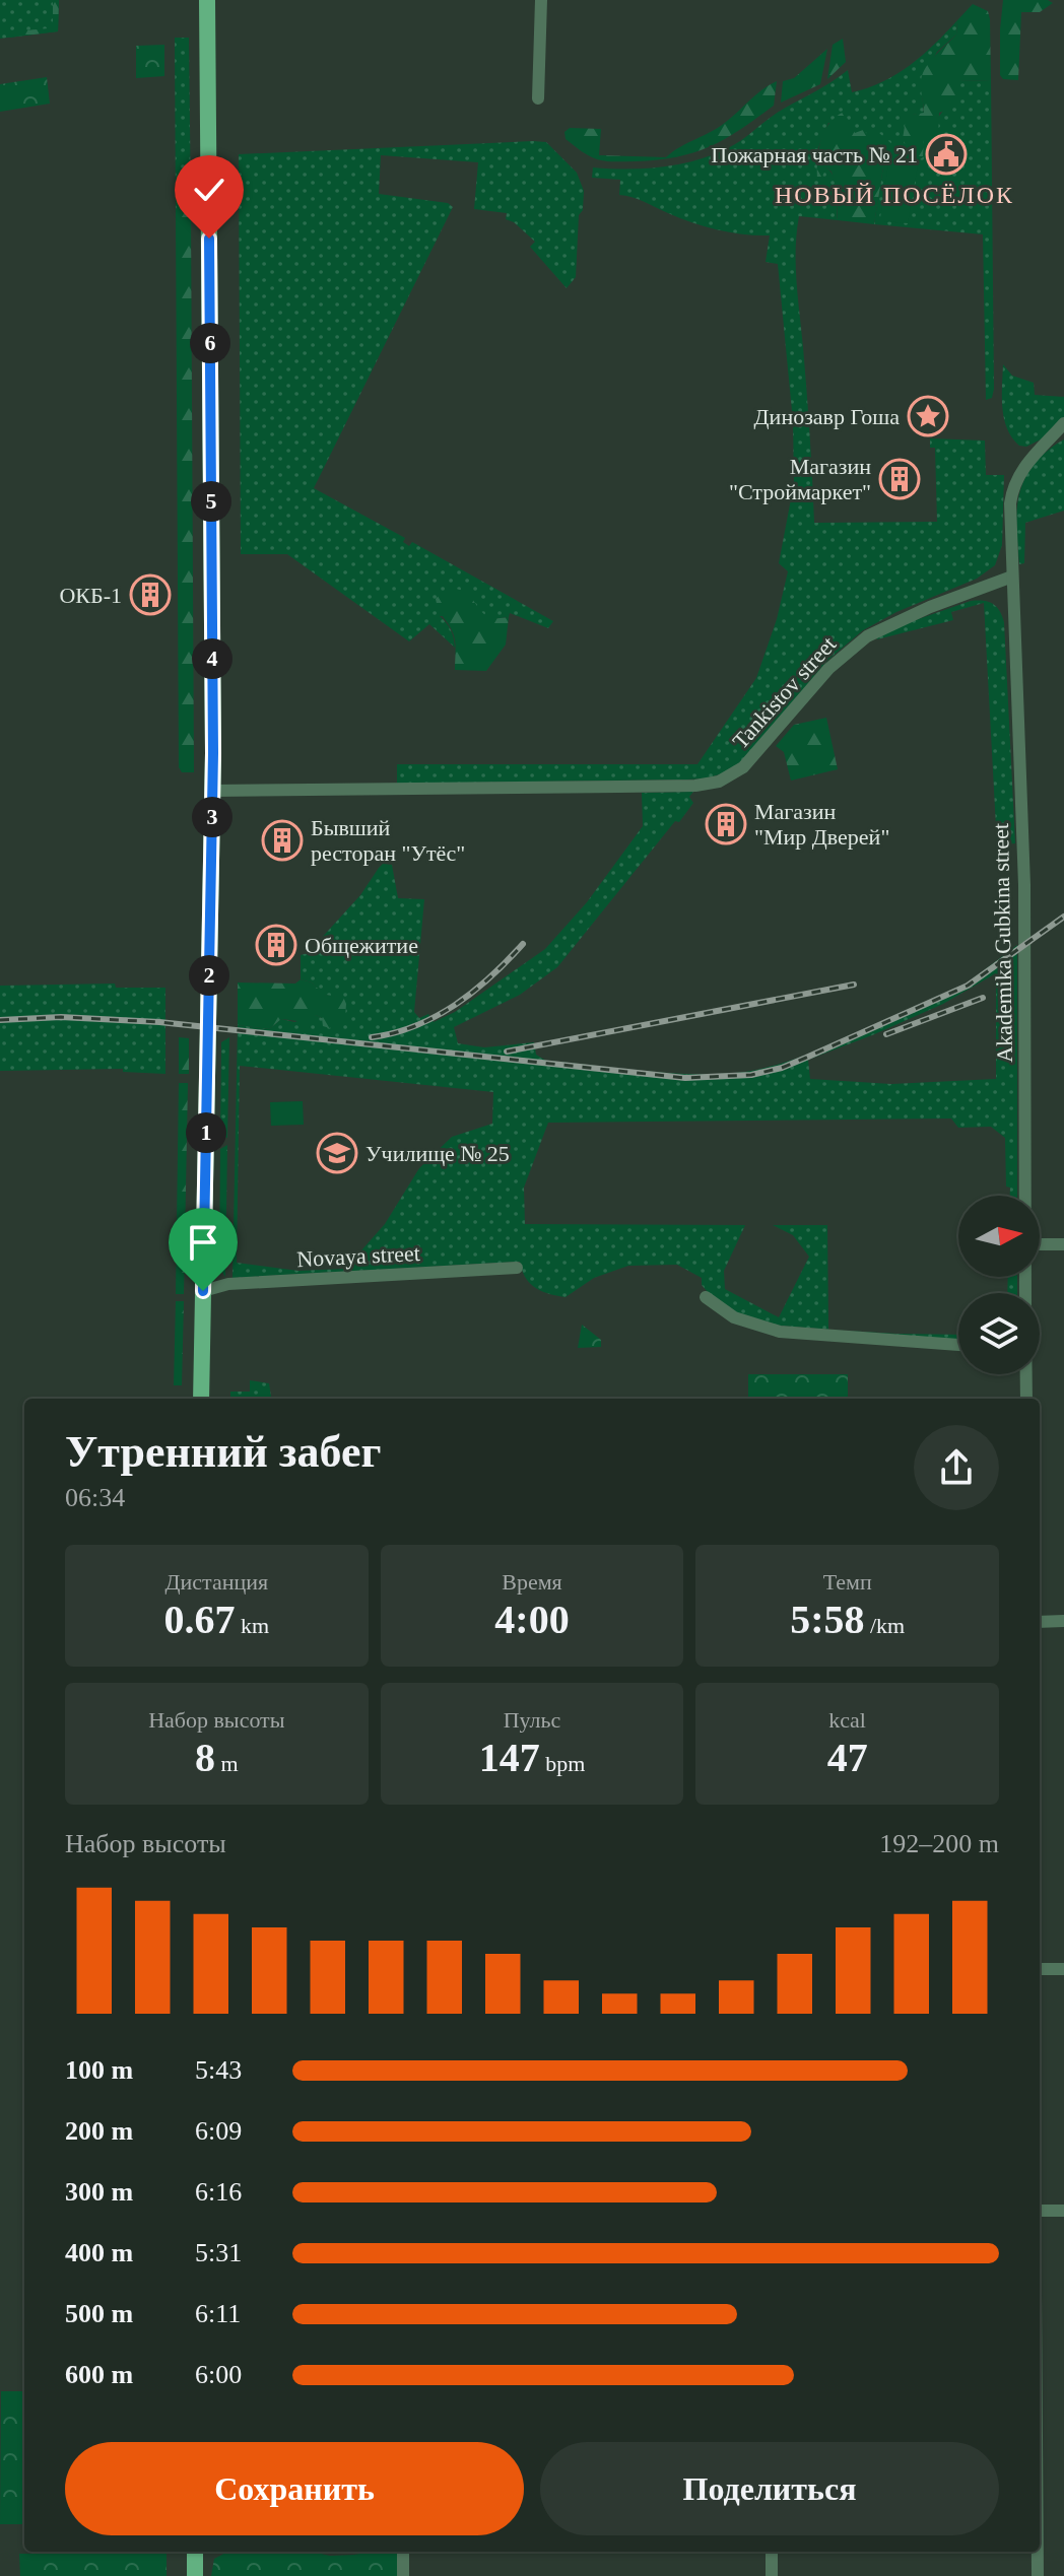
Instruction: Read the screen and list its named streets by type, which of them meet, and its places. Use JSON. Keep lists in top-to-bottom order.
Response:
{
  "streets": {
    "street": ["Tankistov street", "Akademika Gubkina street", "Novaya street"]
  },
  "crossings": [
    ["Tankistov street", "Akademika Gubkina street"]
  ],
  "districts": ["НОВЫЙ ПОСЁЛОК"],
  "places": {
    "public building": ["Пожарная часть № 21"],
    "place": ["Динозавр Гоша"],
    "building": [
      "Магазин \"Строймаркет\"",
      "ОКБ-1",
      "Магазин \"Мир Дверей\"",
      "Бывший ресторан \"Утёс\"",
      "Общежитие"
    ],
    "school or university": ["Училище № 25"]
  },
  "north": "right",
  "page": {
    "pins": [
      "6",
      "5",
      "4",
      "3",
      "2",
      "1"
    ],
    "heading": ["Утренний забег", "06:34"],
    "stats": [
      ["Дистанция", "0.67 km"],
      ["Время", "4:00"],
      ["Темп", "5:58 /km"],
      ["Набор высоты", "8 m"],
      ["Пульс", "147 bpm"],
      ["kcal", "47"]
    ],
    "chart": ["Набор высоты", "192–200 m"],
    "list": [
      {
        "name": "100 m",
        "note": "5:43"
      },
      {
        "name": "200 m",
        "note": "6:09"
      },
      {
        "name": "300 m",
        "note": "6:16"
      },
      {
        "name": "400 m",
        "note": "5:31"
      },
      {
        "name": "500 m",
        "note": "6:11"
      },
      {
        "name": "600 m",
        "note": "6:00"
      }
    ],
    "buttons": ["Сохранить", "Поделиться"]
  }
}
